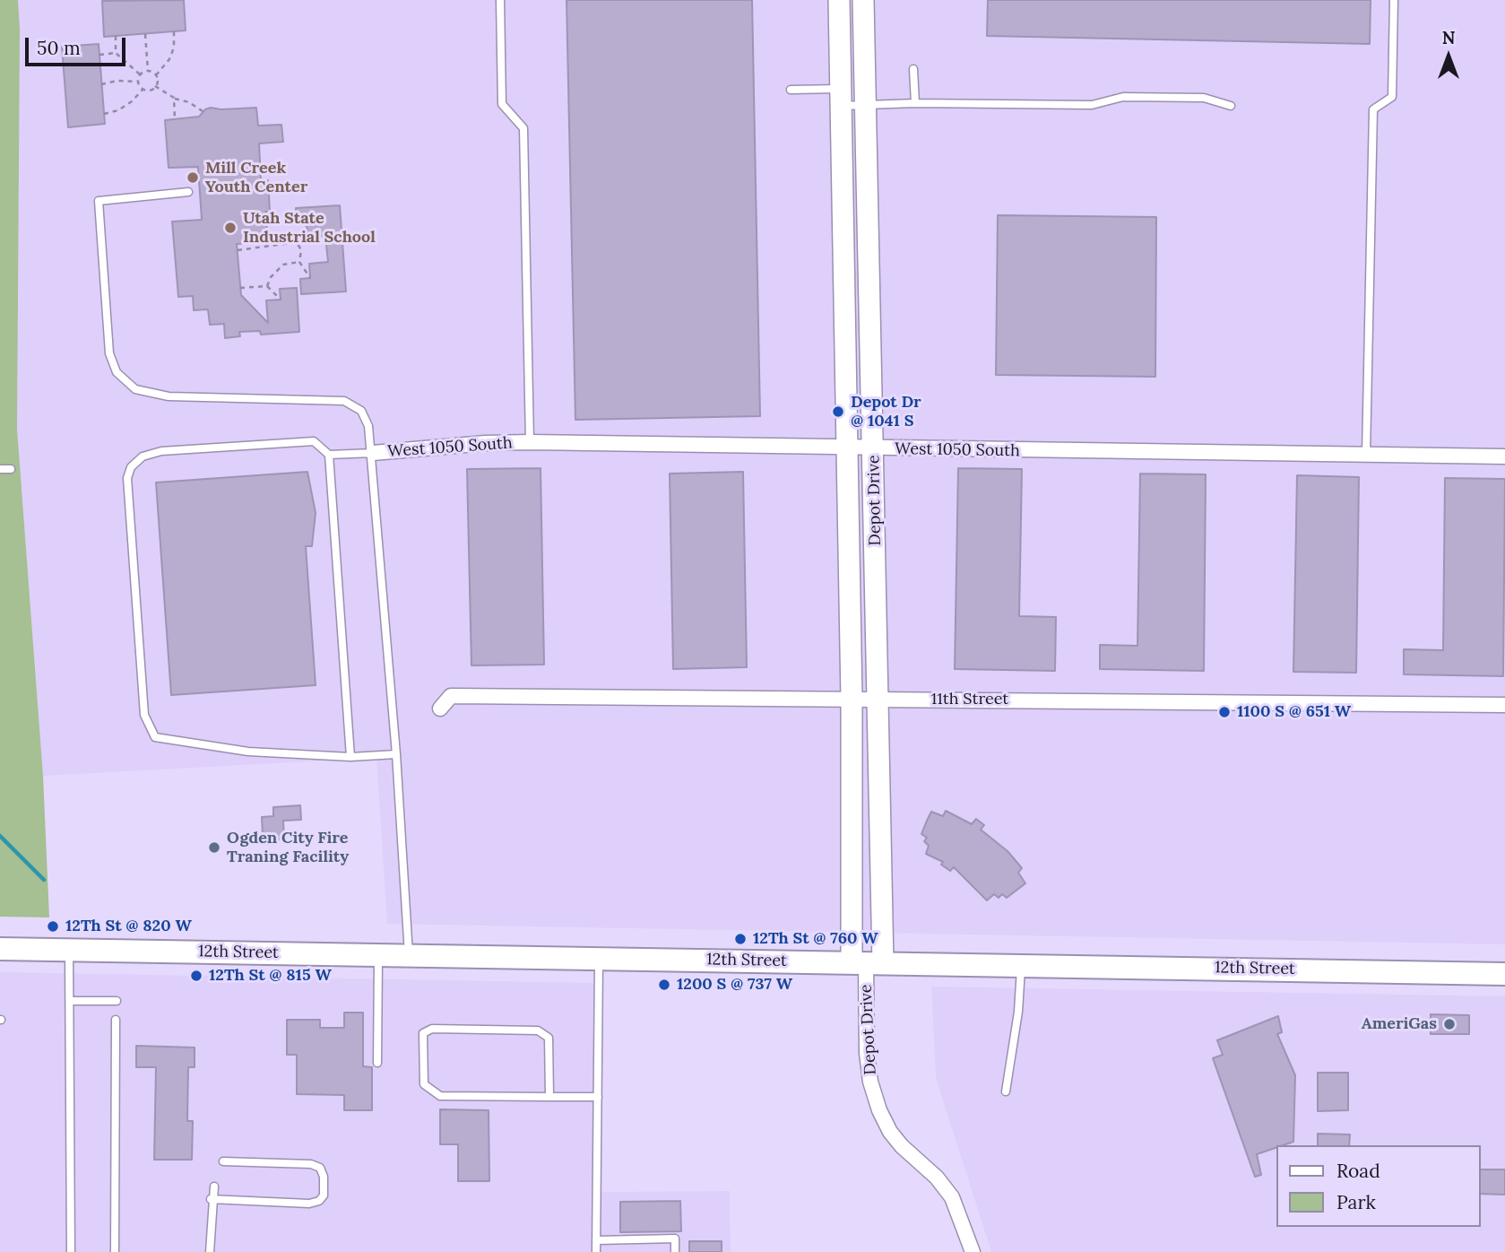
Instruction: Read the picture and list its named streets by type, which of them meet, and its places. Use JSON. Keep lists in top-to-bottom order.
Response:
{
  "streets": {
    "main road": ["Depot Drive", "12th Street"],
    "street": ["West 1050 South", "11th Street"]
  },
  "crossings": [
    ["West 1050 South", "Depot Drive"],
    ["Depot Drive", "11th Street"],
    ["Depot Drive", "12th Street"]
  ],
  "places": [
    "Mill Creek Youth Center",
    "Utah State Industrial School",
    "Depot Dr @ 1041 S",
    "1100 S @ 651 W",
    "Ogden City Fire Traning Facility",
    "12Th St @ 820 W",
    "12Th St @ 760 W",
    "12Th St @ 815 W",
    "1200 S @ 737 W",
    "AmeriGas"
  ],
  "legend": ["Road", "Park"],
  "scale_bar": "50 m",
  "north": "top"
}
